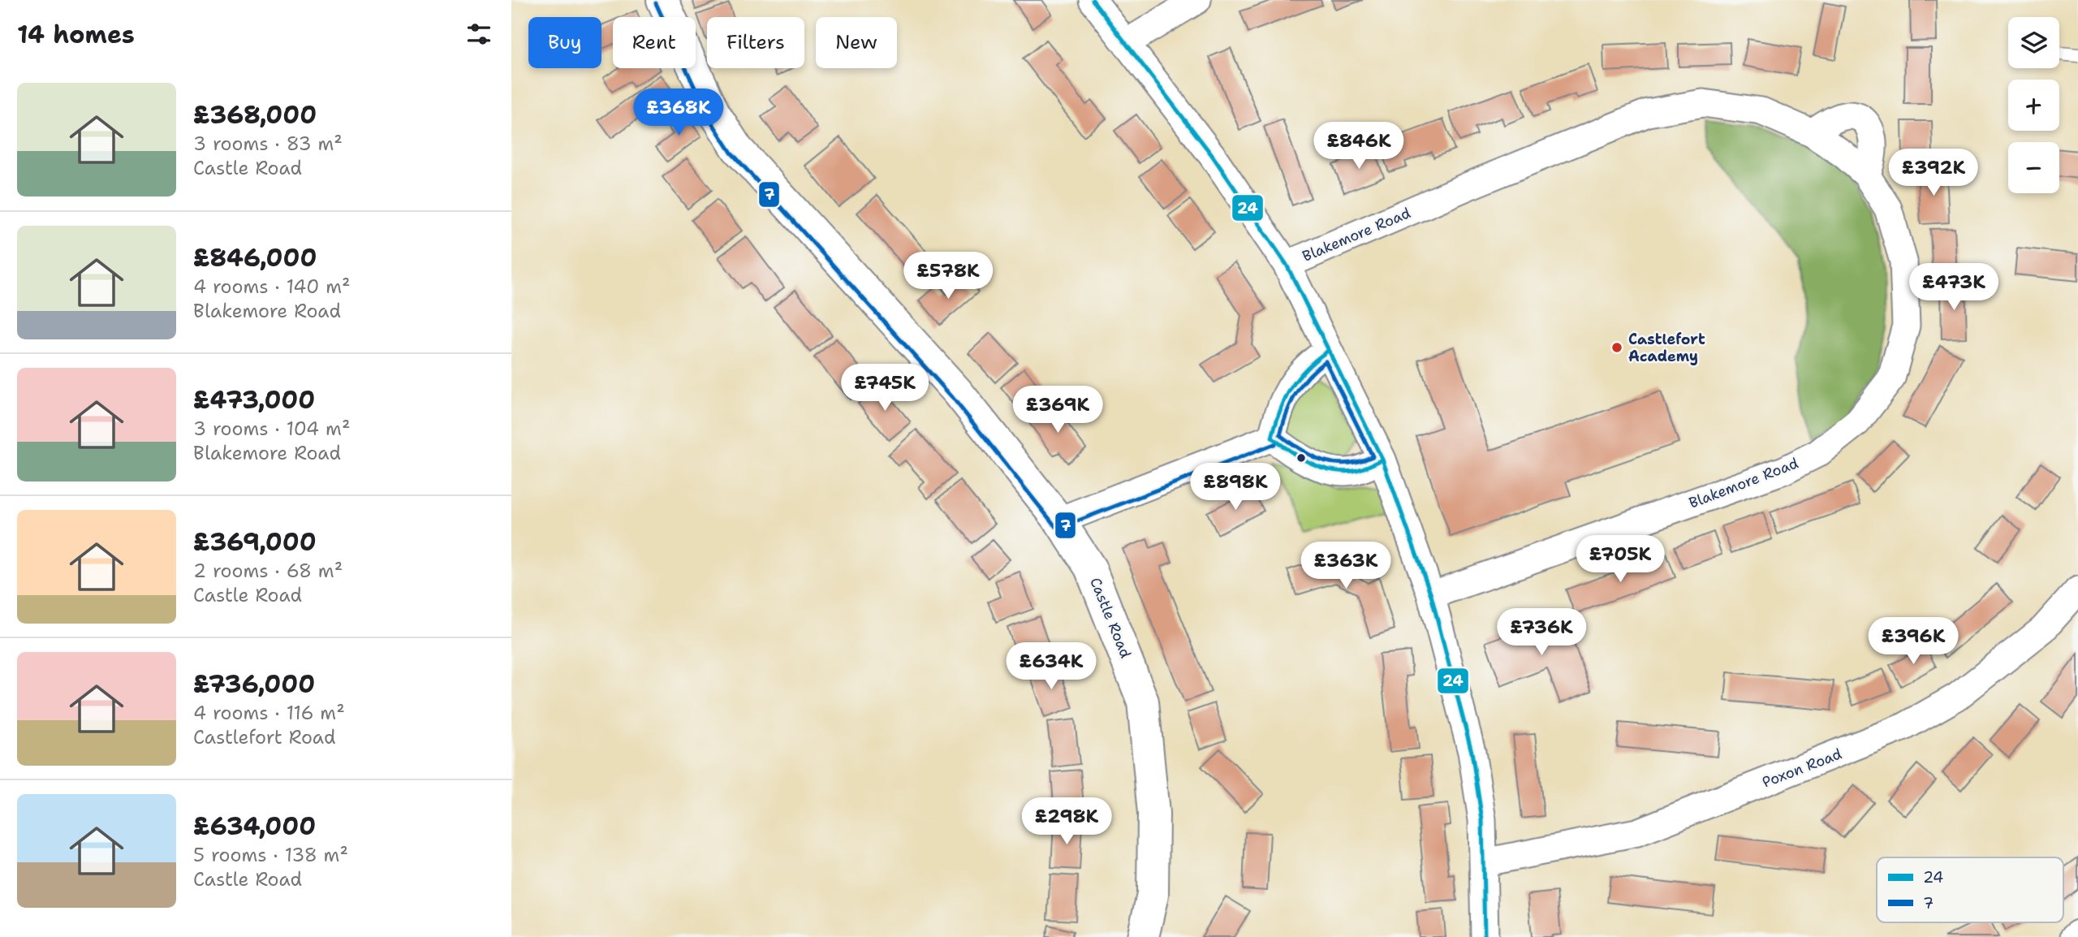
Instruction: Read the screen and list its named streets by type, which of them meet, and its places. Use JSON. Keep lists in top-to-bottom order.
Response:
{
  "streets": {
    "street": ["Blakemore Road", "Castle Road", "Poxon Road"]
  },
  "places": ["Castlefort Academy"],
  "lines": ["transit line 24", "transit line 7"],
  "legend": ["24", "7"],
  "page": {
    "heading": "14 homes",
    "map_buttons": ["+", "−"],
    "chip": [
      "Buy",
      "Rent",
      "Filters",
      "New"
    ],
    "list": [
      {
        "name": "£368,000",
        "note": "3 rooms · 83 m² · Castle Road"
      },
      {
        "name": "£846,000",
        "note": "4 rooms · 140 m² · Blakemore Road"
      },
      {
        "name": "£473,000",
        "note": "3 rooms · 104 m² · Blakemore Road"
      },
      {
        "name": "£369,000",
        "note": "2 rooms · 68 m² · Castle Road"
      },
      {
        "name": "£736,000",
        "note": "4 rooms · 116 m² · Castlefort Road"
      },
      {
        "name": "£634,000",
        "note": "5 rooms · 138 m² · Castle Road"
      }
    ],
    "price": [
      "£368K",
      "£846K",
      "£392K",
      "£578K",
      "£473K",
      "£745K",
      "£369K",
      "£898K",
      "£705K",
      "£363K",
      "£736K",
      "£396K",
      "£634K",
      "£298K"
    ]
  }
}
